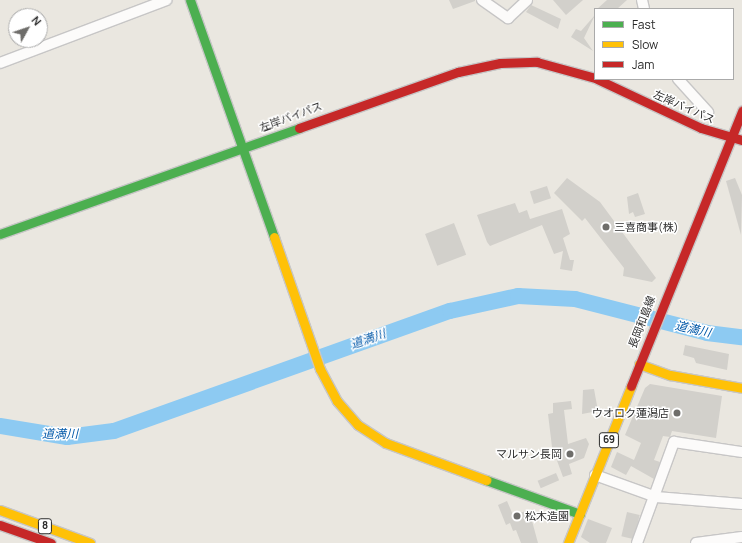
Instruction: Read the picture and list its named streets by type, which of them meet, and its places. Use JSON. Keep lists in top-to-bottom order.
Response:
{
  "streets": {
    "main road": [
      "左岸バイパス",
      "長岡和島線",
      "69",
      "8"
    ]
  },
  "crossings": [
    ["左岸バイパス", "長岡和島線"]
  ],
  "water": ["道満川"],
  "places": [
    "三喜商事(株)",
    "ウオロク蓮潟店",
    "マルサン長岡",
    "松木造園"
  ],
  "legend": ["Fast", "Slow", "Jam"],
  "north": "top right"
}
